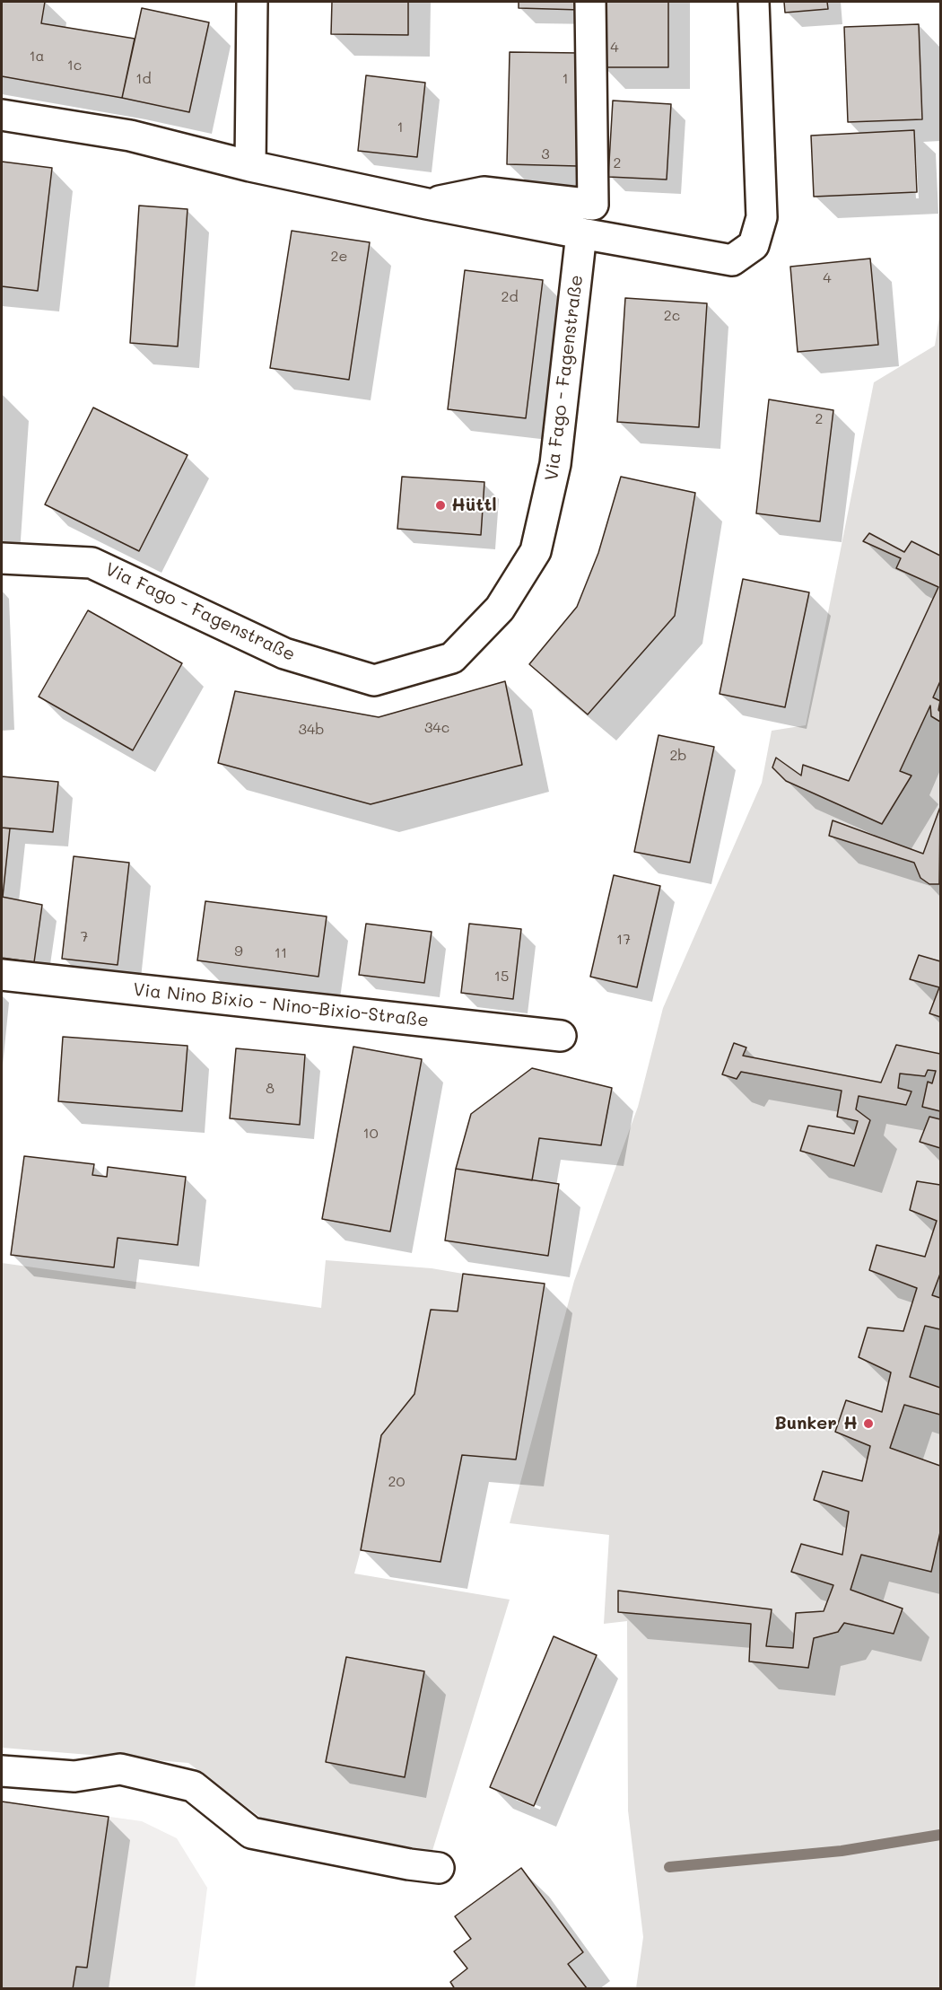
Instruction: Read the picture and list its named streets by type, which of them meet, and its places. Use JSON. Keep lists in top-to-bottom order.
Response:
{
  "streets": {
    "street": ["Via Fago - Fagenstraße", "Via Nino Bixio - Nino-Bixio-Straße"]
  },
  "places": ["Hüttl", "Bunker H"],
  "house_numbers": [
    "4",
    "1a",
    "1c",
    "1d",
    "1",
    "1",
    "3",
    "2",
    "2e",
    "4",
    "2d",
    "2c",
    "2",
    "34c",
    "34b",
    "2b",
    "7",
    "17",
    "9",
    "11",
    "15",
    "8",
    "10",
    "20"
  ]
}
